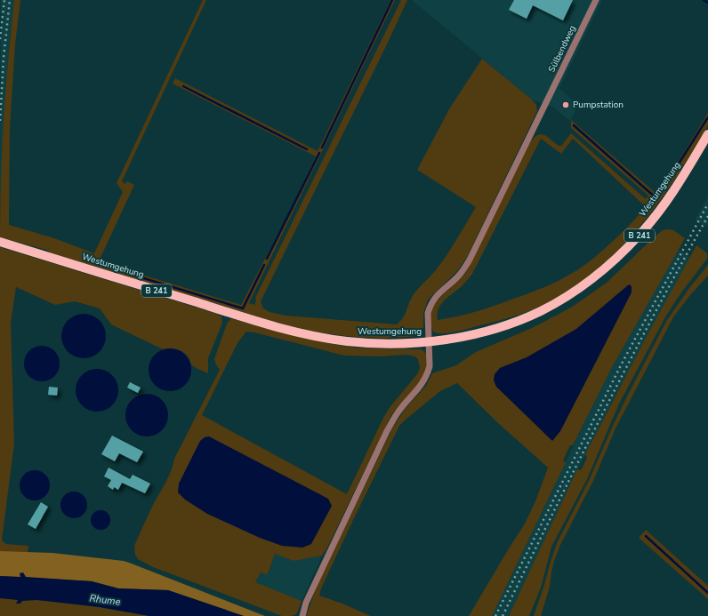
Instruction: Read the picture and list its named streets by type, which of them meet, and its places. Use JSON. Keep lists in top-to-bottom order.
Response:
{
  "streets": {
    "main road": ["Westumgehung", "B 241"],
    "street": ["Sülbendweg"]
  },
  "crossings": [
    ["Sülbendweg", "Westumgehung"]
  ],
  "water": ["Rhume"],
  "places": ["Pumpstation"]
}
